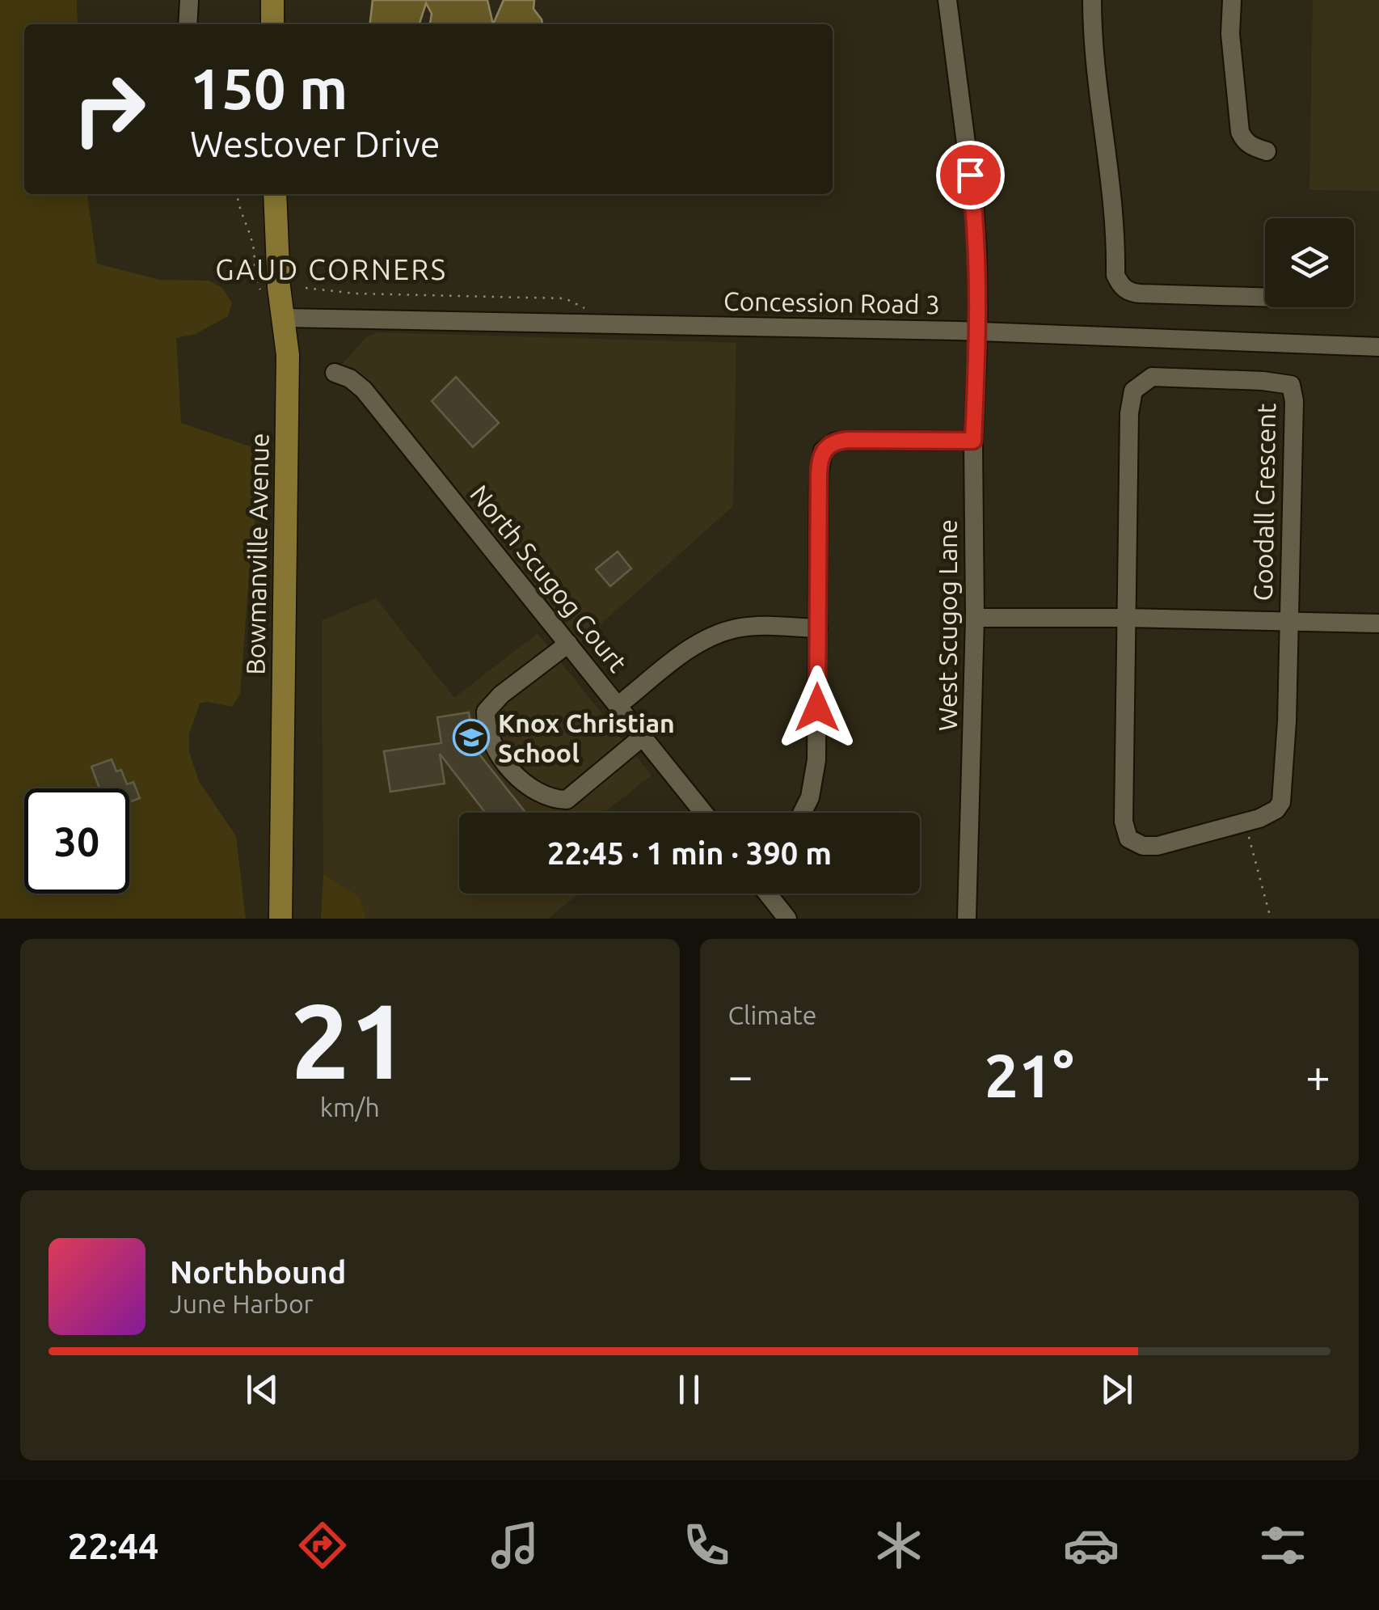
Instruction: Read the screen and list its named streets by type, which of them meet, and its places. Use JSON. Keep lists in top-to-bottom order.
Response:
{
  "streets": {
    "main road": ["Bowmanville Avenue"],
    "street": [
      "Concession Road 3",
      "Goodall Crescent",
      "North Scugog Court",
      "West Scugog Lane"
    ]
  },
  "crossings": [
    ["Concession Road 3", "Bowmanville Avenue"],
    ["Concession Road 3", "West Scugog Lane"]
  ],
  "districts": ["GAUD CORNERS"],
  "places": {
    "school or university": ["Knox Christian School"]
  },
  "page": {
    "turn": ["150 m", "Westover Drive"],
    "limit": "30",
    "trip": "22:45 · 1 min · 390 m",
    "tile": [
      ["21", "km/h"],
      "Climate"
    ],
    "heat": ["−", "21°", "+"],
    "song": ["Northbound", "June Harbor"],
    "tabs": "22:44"
  }
}
